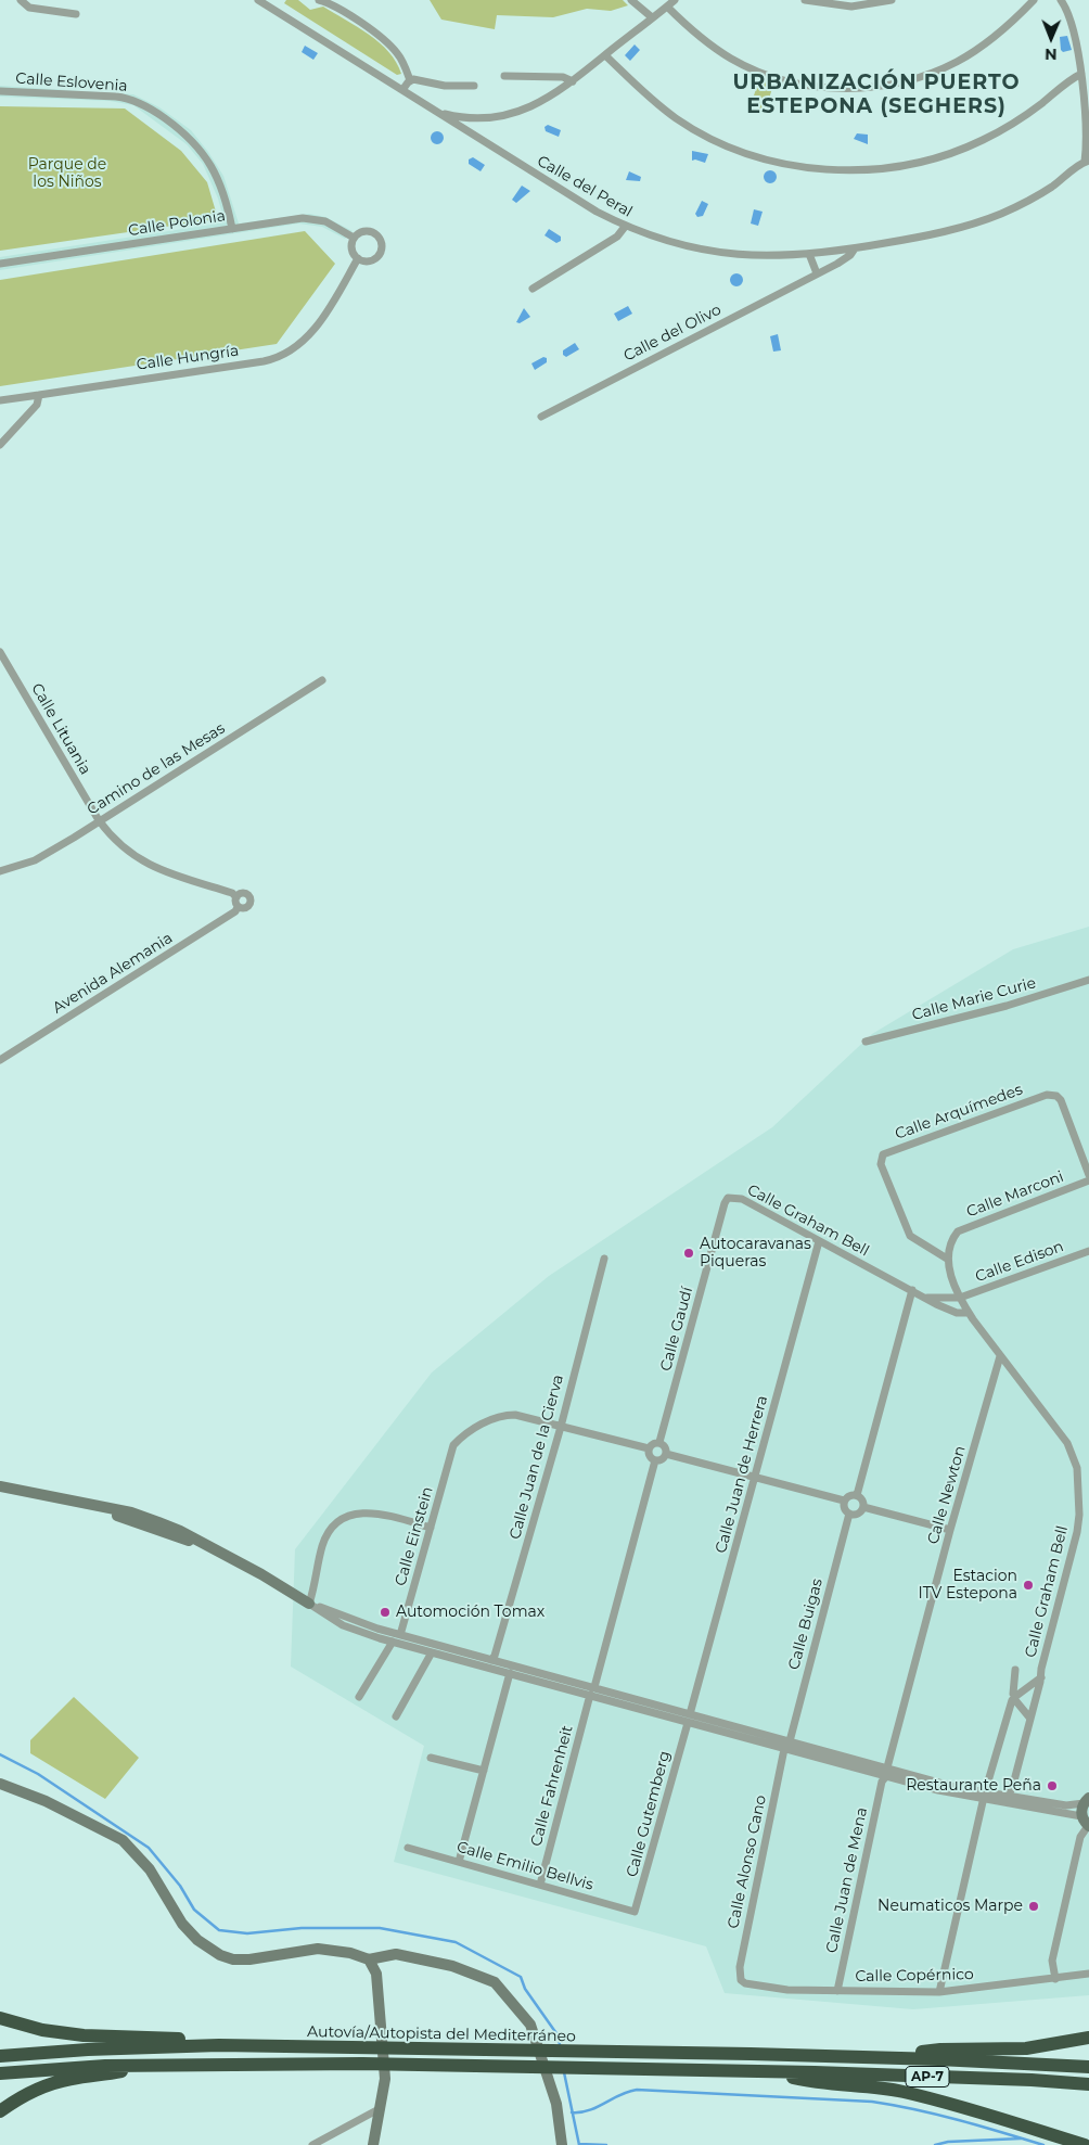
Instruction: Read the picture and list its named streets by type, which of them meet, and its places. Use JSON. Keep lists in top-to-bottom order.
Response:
{
  "streets": {
    "highway": ["Autovía/Autopista del Mediterráneo", "AP-7"],
    "street": [
      "Calle Eslovenia",
      "Calle del Peral",
      "Calle Polonia",
      "Calle del Olivo",
      "Calle Hungría",
      "Calle Lituania",
      "Camino de las Mesas",
      "Avenida Alemania",
      "Calle Marie Curie",
      "Calle Arquímedes",
      "Calle Marconi",
      "Calle Graham Bell",
      "Calle Edison",
      "Calle Gaudí",
      "Calle Juan de la Cierva",
      "Calle Juan de Herrera",
      "Calle Newton",
      "Calle Einstein",
      "Calle Buigas",
      "Calle Fahrenheit",
      "Calle Gutemberg",
      "Calle Alonso Cano",
      "Calle Emilio Bellvis",
      "Calle Juan de Mena",
      "Calle Copérnico"
    ]
  },
  "crossings": [
    ["Calle Eslovenia", "Calle Polonia"],
    ["Calle del Peral", "Calle del Olivo"],
    ["Calle Polonia", "Calle Hungría"],
    ["Calle Lituania", "Camino de las Mesas"],
    ["Calle Arquímedes", "Calle Marconi"],
    ["Calle Graham Bell", "Calle Edison"],
    ["Calle Graham Bell", "Calle Gaudí"],
    ["Calle Graham Bell", "Calle Juan de Herrera"],
    ["Calle Graham Bell", "Calle Newton"],
    ["Calle Juan de la Cierva", "Calle Einstein"],
    ["Calle Buigas", "Calle Alonso Cano"],
    ["Calle Fahrenheit", "Calle Emilio Bellvis"],
    ["Calle Gutemberg", "Calle Emilio Bellvis"],
    ["Calle Alonso Cano", "Calle Copérnico"],
    ["Calle Juan de Mena", "Calle Copérnico"],
    ["Autovía/Autopista del Mediterráneo", "AP-7"]
  ],
  "districts": ["URBANIZACIÓN PUERTO ESTEPONA (SEGHERS)"],
  "parks": ["Parque de los Niños"],
  "places": [
    "Autocaravanas Piqueras",
    "Estacion ITV Estepona",
    "Automoción Tomax",
    "Restaurante Peña",
    "Neumaticos Marpe"
  ],
  "north": "bottom"
}
